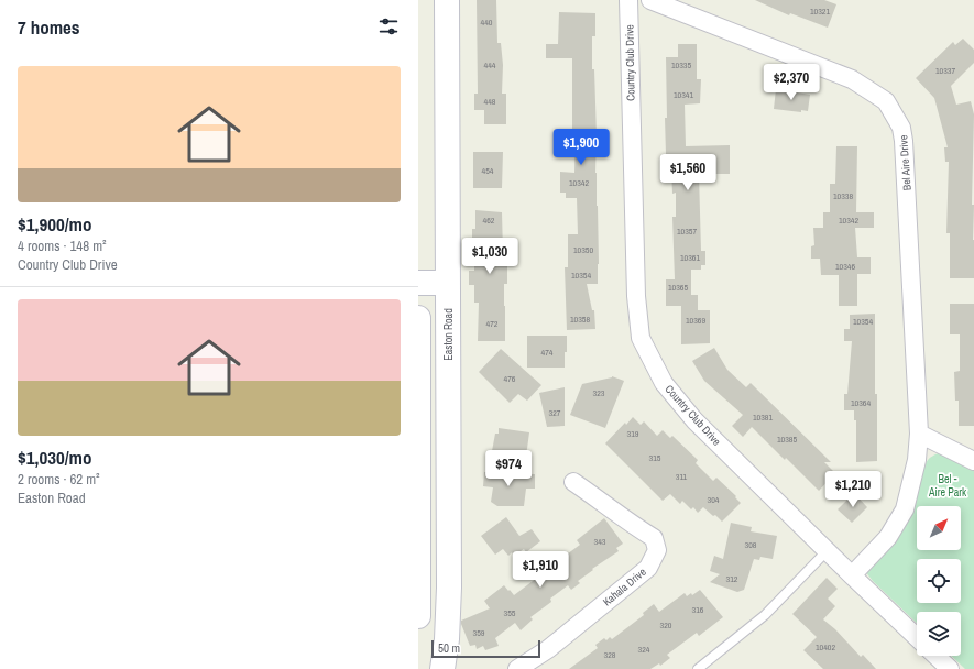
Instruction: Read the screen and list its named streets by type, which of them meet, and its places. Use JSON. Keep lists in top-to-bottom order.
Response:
{
  "streets": {
    "main road": ["Easton Road"],
    "street": ["Country Club Drive", "Bel Aire Drive", "Kahala Drive"]
  },
  "crossings": [
    ["Country Club Drive", "Bel Aire Drive"]
  ],
  "parks": ["Bel - Aire Park"],
  "house_numbers": [
    "10321",
    "440",
    "444",
    "10335",
    "10337",
    "10341",
    "448",
    "454",
    "10342",
    "10338",
    "462",
    "10342",
    "10357",
    "10350",
    "10361",
    "10346",
    "10354",
    "10365",
    "10358",
    "10369",
    "10354",
    "472",
    "474",
    "476",
    "323",
    "10364",
    "327",
    "10381",
    "319",
    "10385",
    "315",
    "311",
    "304",
    "343",
    "308",
    "312",
    "316",
    "355",
    "320",
    "359",
    "10402",
    "324",
    "328"
  ],
  "scale_bar": "50 m",
  "north": "top right",
  "page": {
    "heading": "7 homes",
    "list": [
      {
        "name": "$1,900/mo",
        "note": "4 rooms · 148 m² · Country Club Drive"
      },
      {
        "name": "$1,030/mo",
        "note": "2 rooms · 62 m² · Easton Road"
      }
    ],
    "price": [
      "$2,370",
      "$1,900",
      "$1,560",
      "$1,030",
      "$974",
      "$1,210",
      "$1,910"
    ],
    "scale": "50 m"
  }
}
